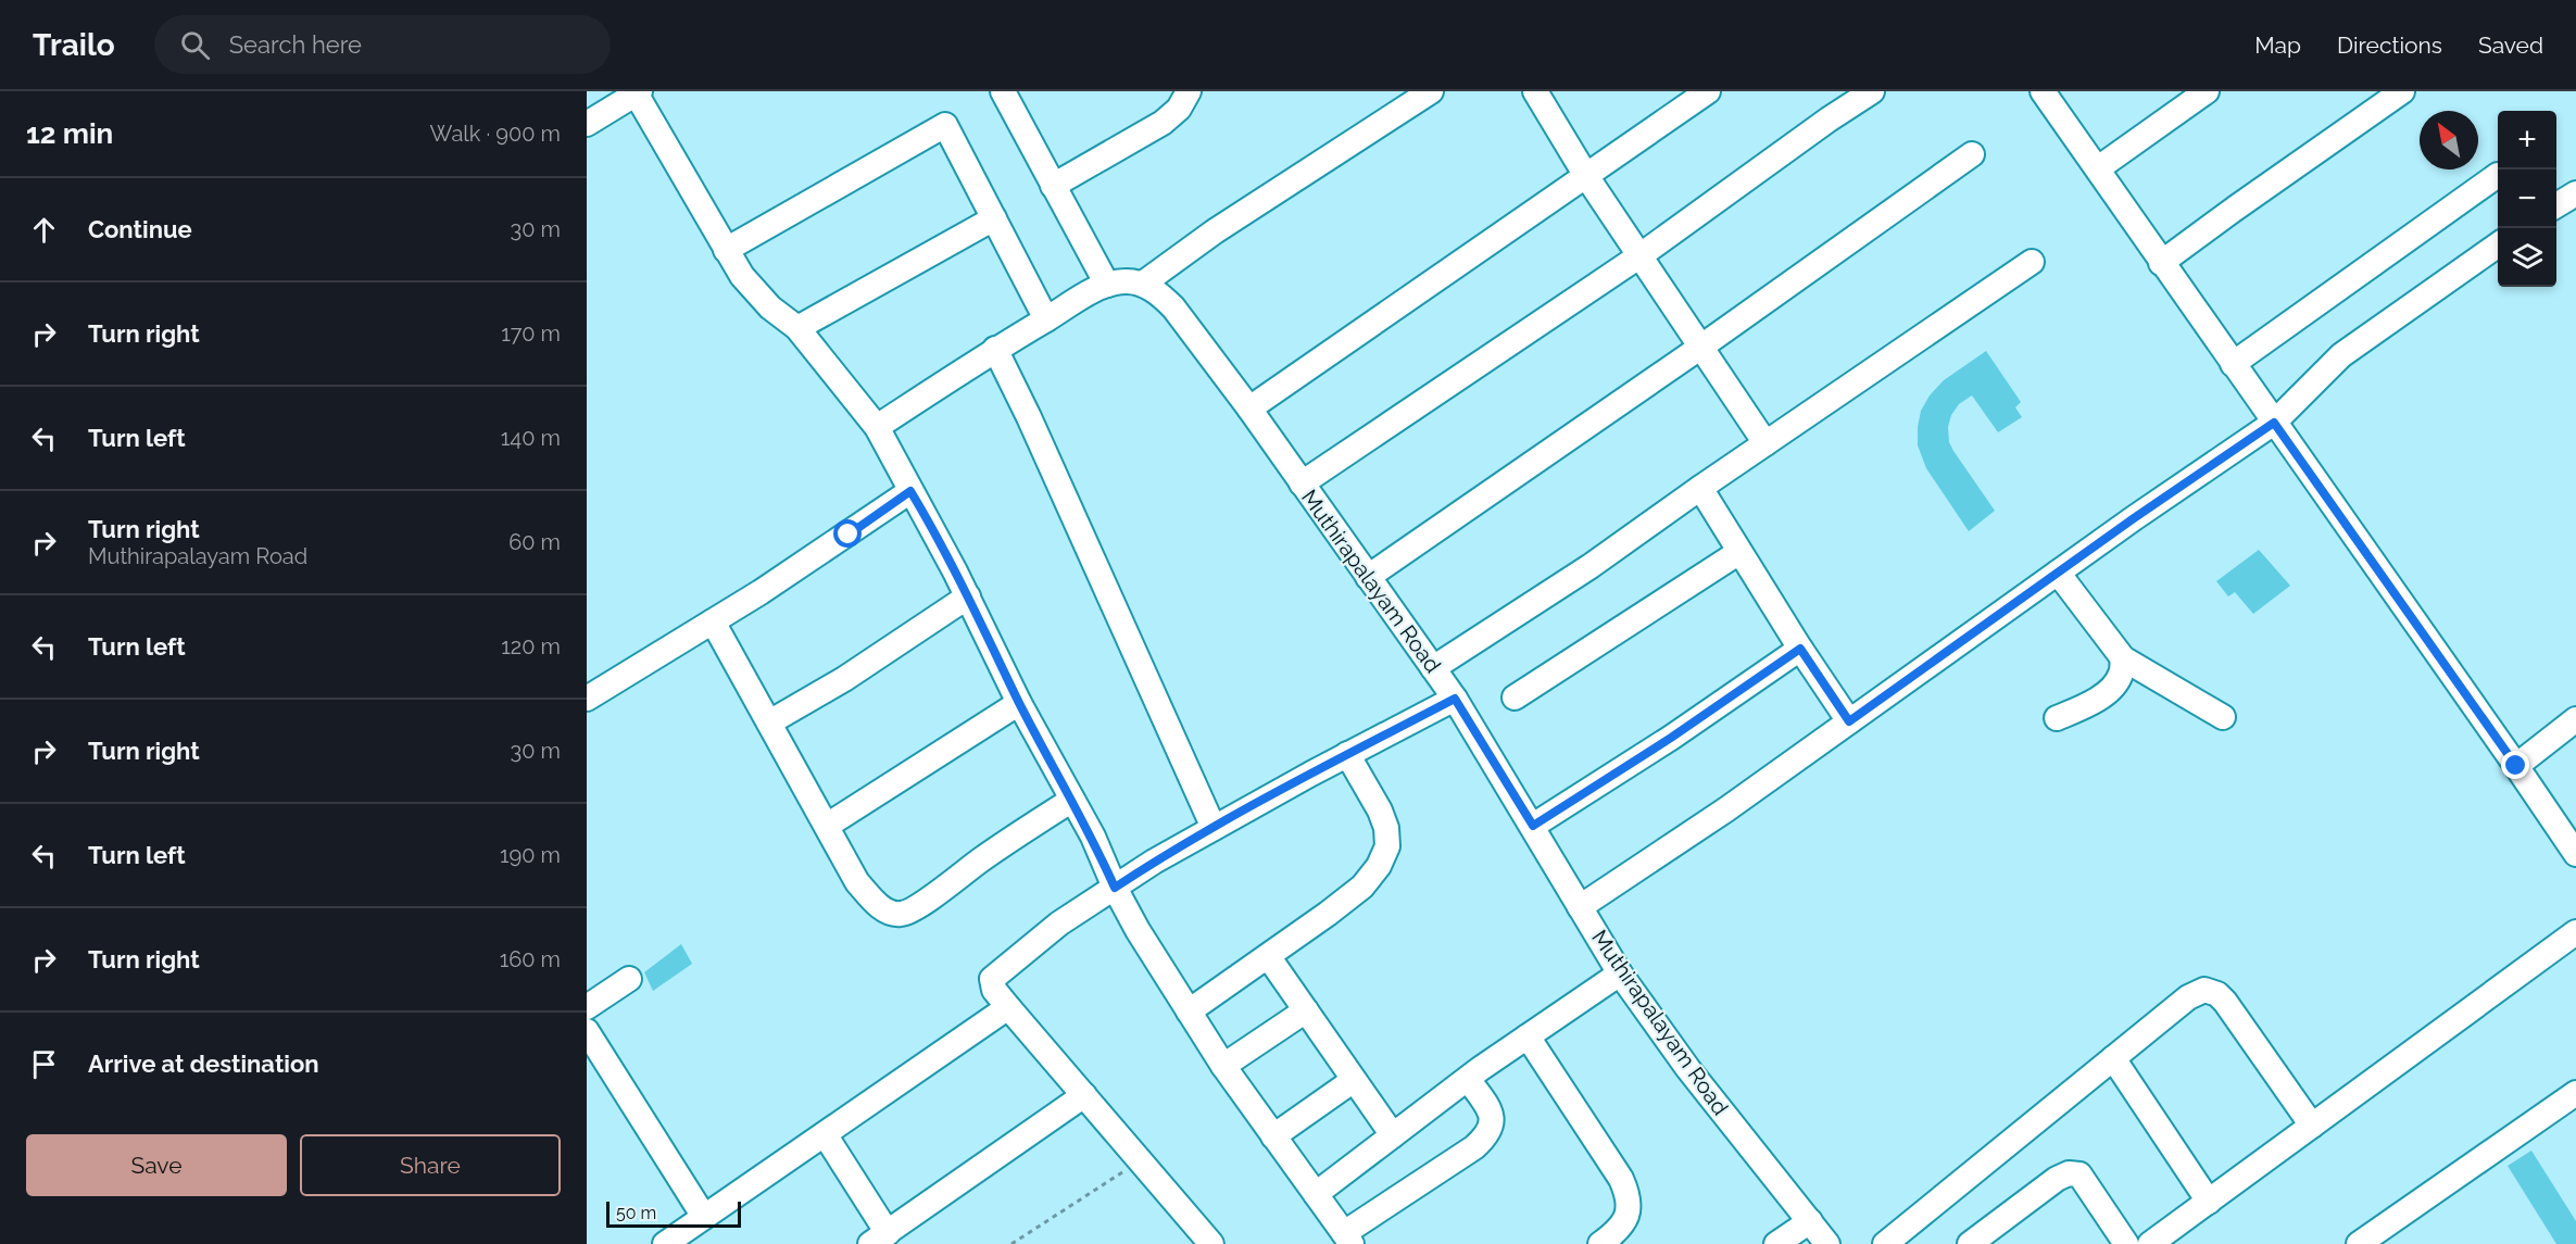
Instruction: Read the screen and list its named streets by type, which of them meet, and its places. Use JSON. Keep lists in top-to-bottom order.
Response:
{
  "streets": {
    "street": ["Muthirapalayam Road"]
  },
  "scale_bar": "50 m",
  "north": "top left",
  "page": {
    "header": "Trailo",
    "search": "Search here",
    "nav": ["Map", "Directions", "Saved"],
    "heading": ["12 min", "Walk · 900 m"],
    "map_buttons": ["+", "−"],
    "list": [
      ["Continue", "30 m"],
      ["Turn right", "170 m"],
      ["Turn left", "140 m"],
      ["Turn right", "Muthirapalayam Road", "60 m"],
      ["Turn left", "120 m"],
      ["Turn right", "30 m"],
      ["Turn left", "190 m"],
      ["Turn right", "160 m"],
      "Arrive at destination"
    ],
    "buttons": ["Save", "Share"],
    "scale": "50 m"
  }
}
